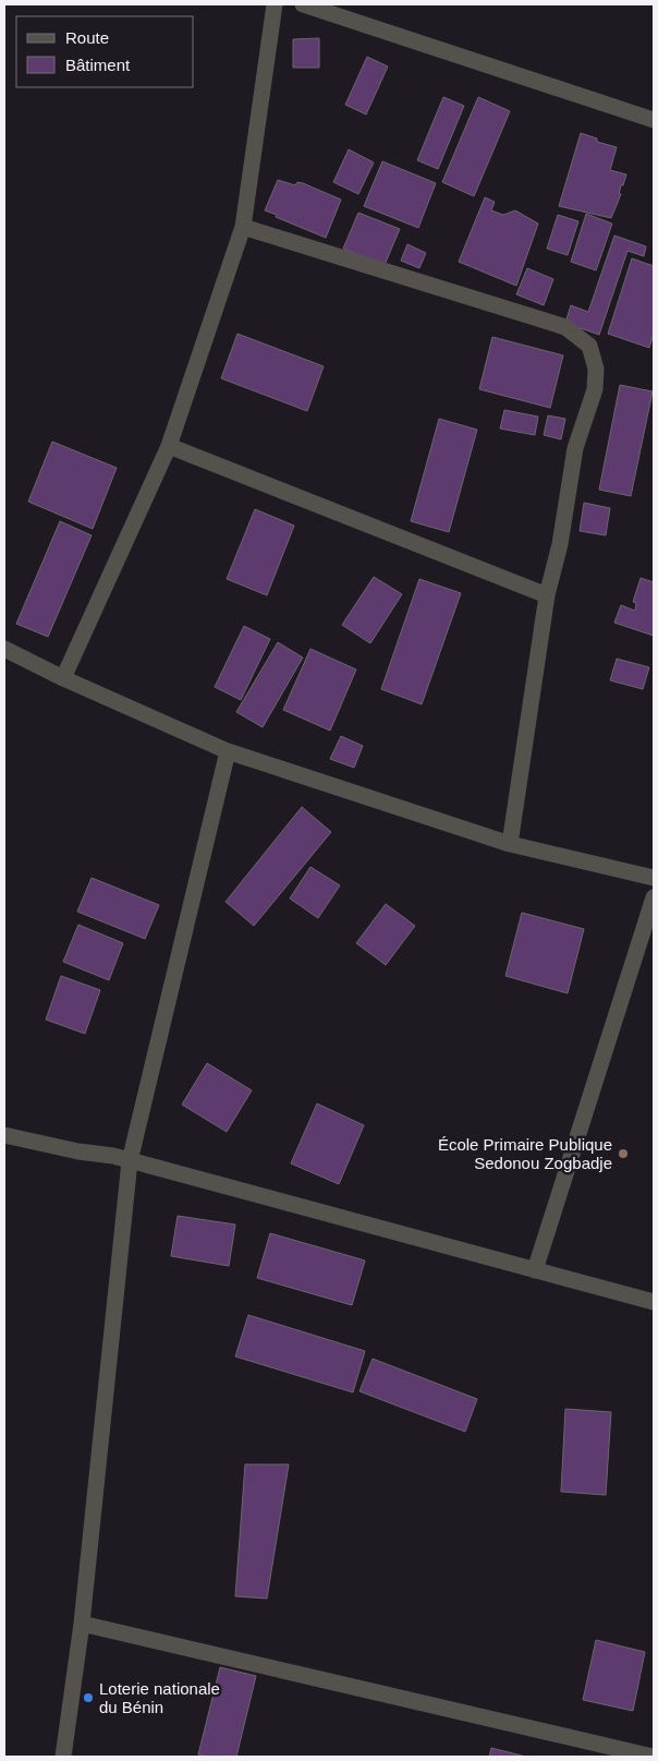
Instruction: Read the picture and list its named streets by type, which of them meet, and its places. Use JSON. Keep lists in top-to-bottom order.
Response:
{
  "places": ["École Primaire Publique Sedonou Zogbadje", "Loterie nationale du Bénin"],
  "legend": ["Route", "Bâtiment"]
}
